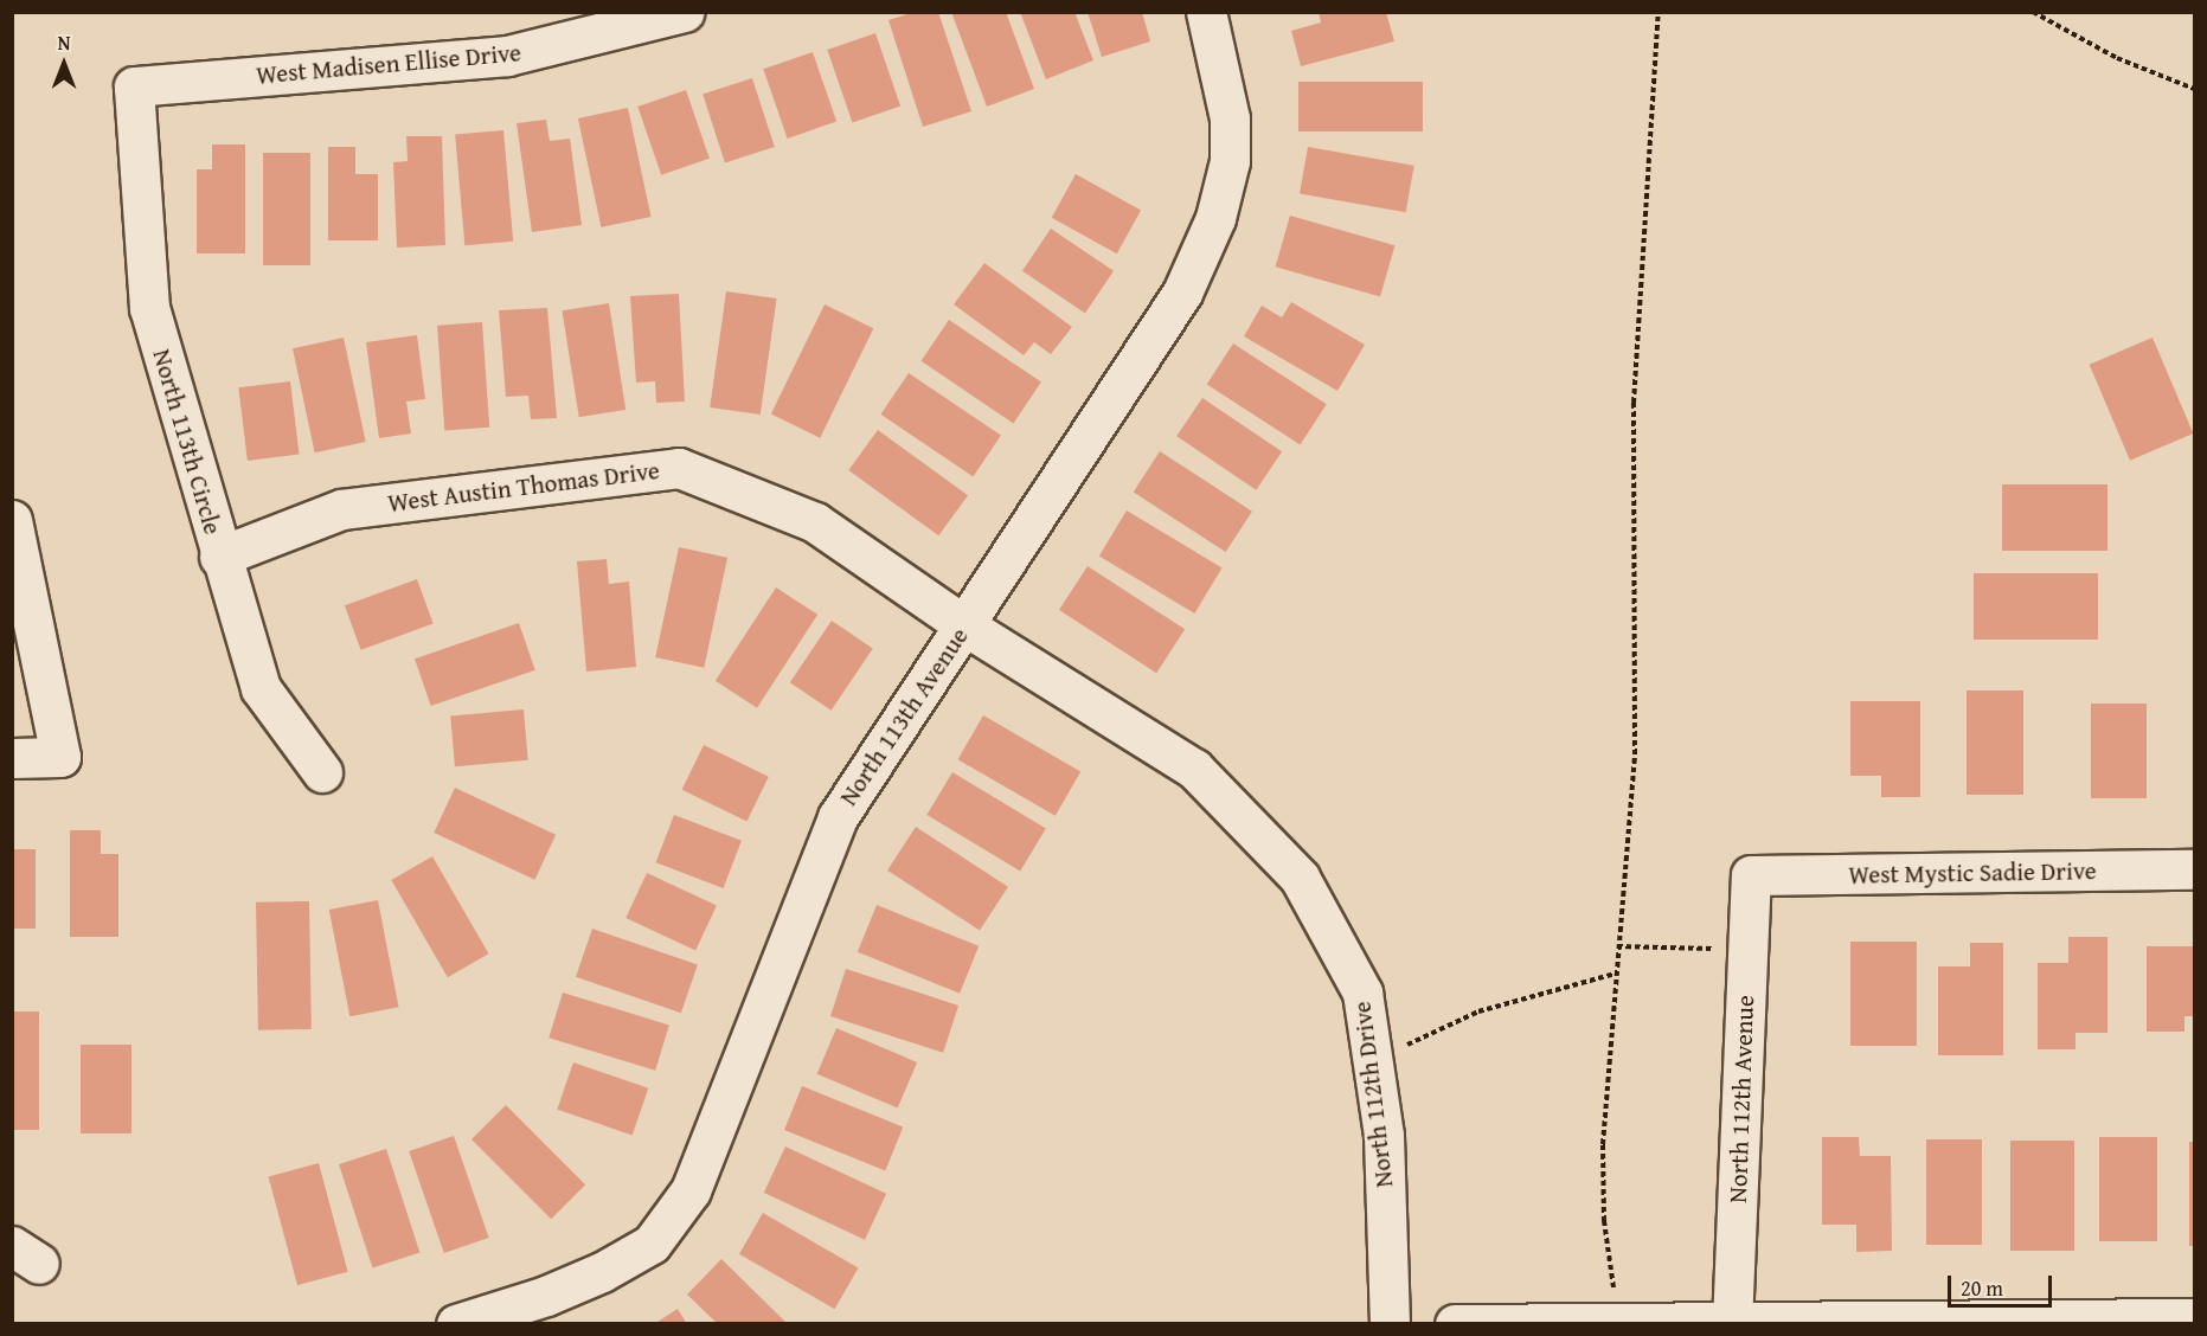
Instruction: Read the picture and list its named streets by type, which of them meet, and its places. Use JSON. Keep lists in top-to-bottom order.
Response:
{
  "streets": {
    "street": [
      "West Madisen Ellise Drive",
      "North 113th Circle",
      "West Austin Thomas Drive",
      "North 113th Avenue",
      "West Mystic Sadie Drive",
      "North 112th Drive",
      "North 112th Avenue"
    ]
  },
  "crossings": [
    ["West Madisen Ellise Drive", "North 113th Circle"],
    ["North 113th Circle", "West Austin Thomas Drive"],
    ["West Austin Thomas Drive", "North 113th Avenue"],
    ["West Austin Thomas Drive", "North 112th Drive"],
    ["North 113th Avenue", "North 112th Drive"],
    ["West Mystic Sadie Drive", "North 112th Avenue"]
  ],
  "scale_bar": "20 m",
  "north": "top"
}
